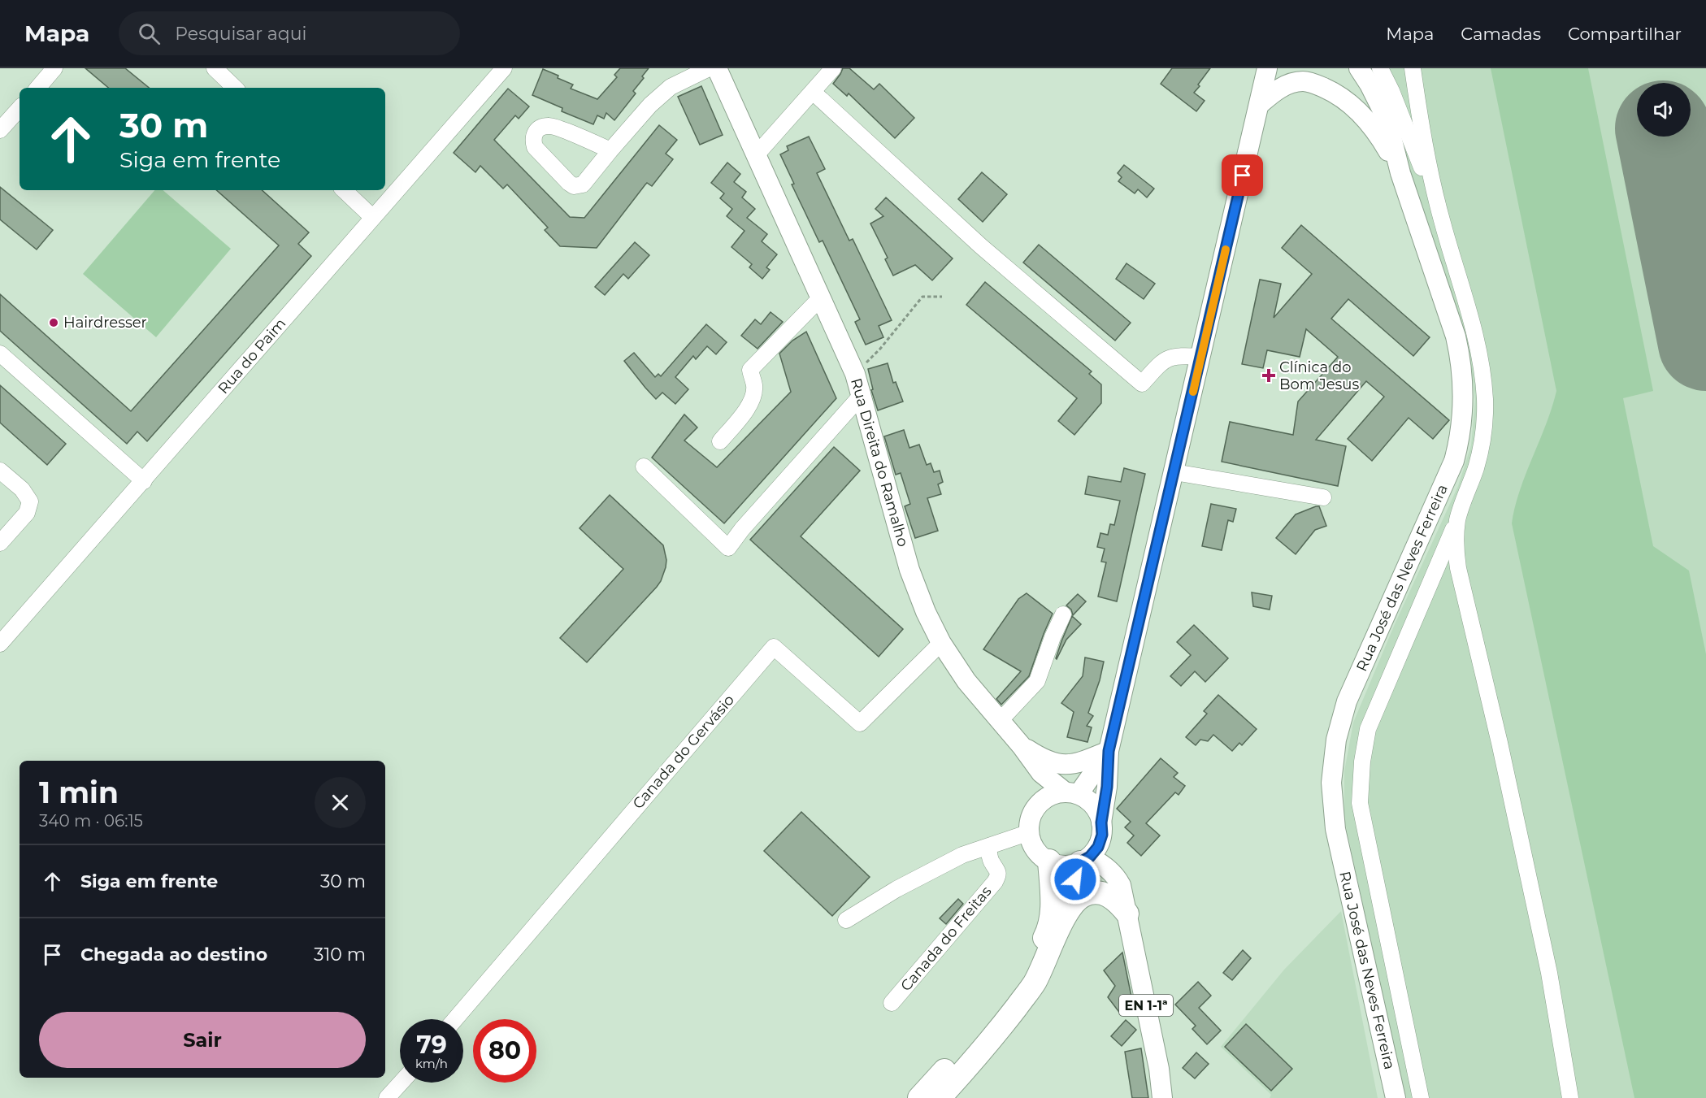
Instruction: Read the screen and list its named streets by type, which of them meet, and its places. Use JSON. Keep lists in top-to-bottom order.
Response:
{
  "streets": {
    "main road": ["Rua Direita do Ramalho", "Rua José das Neves Ferreira", "EN 1-1ª"],
    "street": ["Rua do Paim", "Canada do Gervásio", "Canada do Freitas"]
  },
  "crossings": [
    ["Rua Direita do Ramalho", "Canada do Gervásio"],
    ["Rua Direita do Ramalho", "EN 1-1ª"]
  ],
  "places": {
    "other": ["Hairdresser"],
    "health": ["Clínica do Bom Jesus"]
  },
  "page": {
    "header": "Mapa",
    "search": "Pesquisar aqui",
    "nav": ["Mapa", "Camadas", "Compartilhar"],
    "turn": ["30 m", "Siga em frente"],
    "heading": ["1 min", "340 m · 06:15"],
    "list": [
      {
        "name": "Siga em frente",
        "value": "30 m"
      },
      {
        "name": "Chegada ao destino",
        "value": "310 m"
      }
    ],
    "buttons": "Sair",
    "speed": "79 km/h",
    "limit": "80"
  }
}
